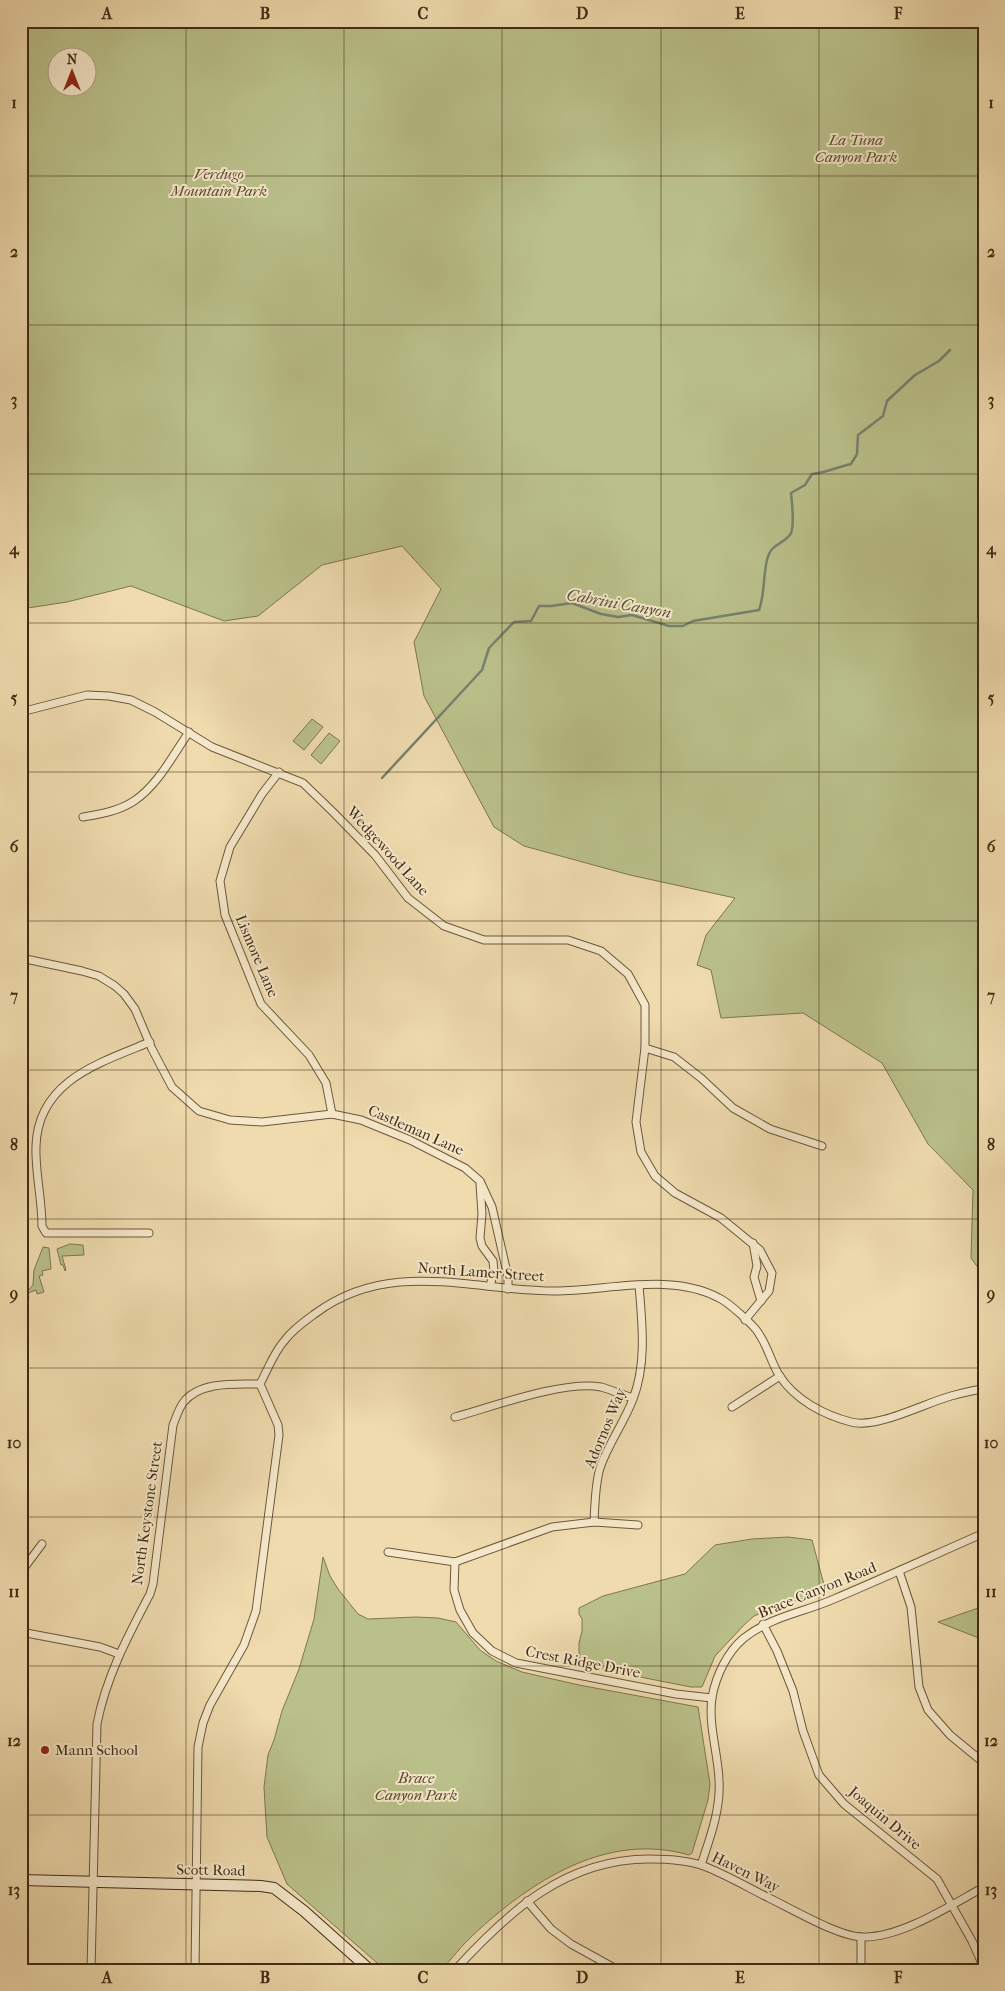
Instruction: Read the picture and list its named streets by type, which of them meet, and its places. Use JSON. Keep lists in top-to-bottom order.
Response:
{
  "streets": {
    "street": [
      "Wedgewood Lane",
      "Lismore Lane",
      "Castleman Lane",
      "North Lamer Street",
      "Adornos Way",
      "North Keystone Street",
      "Brace Canyon Road",
      "Crest Ridge Drive",
      "Joaquin Drive",
      "Scott Road",
      "Haven Way"
    ]
  },
  "crossings": [
    ["Wedgewood Lane", "Lismore Lane"],
    ["Wedgewood Lane", "North Lamer Street"],
    ["Lismore Lane", "Castleman Lane"],
    ["Castleman Lane", "North Lamer Street"],
    ["North Lamer Street", "Adornos Way"],
    ["North Lamer Street", "North Keystone Street"],
    ["North Keystone Street", "Scott Road"],
    ["Brace Canyon Road", "Crest Ridge Drive"],
    ["Brace Canyon Road", "Joaquin Drive"],
    ["Brace Canyon Road", "Haven Way"],
    ["Joaquin Drive", "Haven Way"]
  ],
  "water": ["Cabrini Canyon"],
  "parks": ["La Tuna Canyon Park", "Verdugo Mountain Park", "Brace Canyon Park"],
  "places": ["Mann School"],
  "north": "top",
  "grid": {
    "columns": [
      "A",
      "B",
      "C",
      "D",
      "E",
      "F"
    ],
    "rows": [
      "1",
      "2",
      "3",
      "4",
      "5",
      "6",
      "7",
      "8",
      "9",
      "10",
      "11",
      "12",
      "13"
    ]
  }
}
